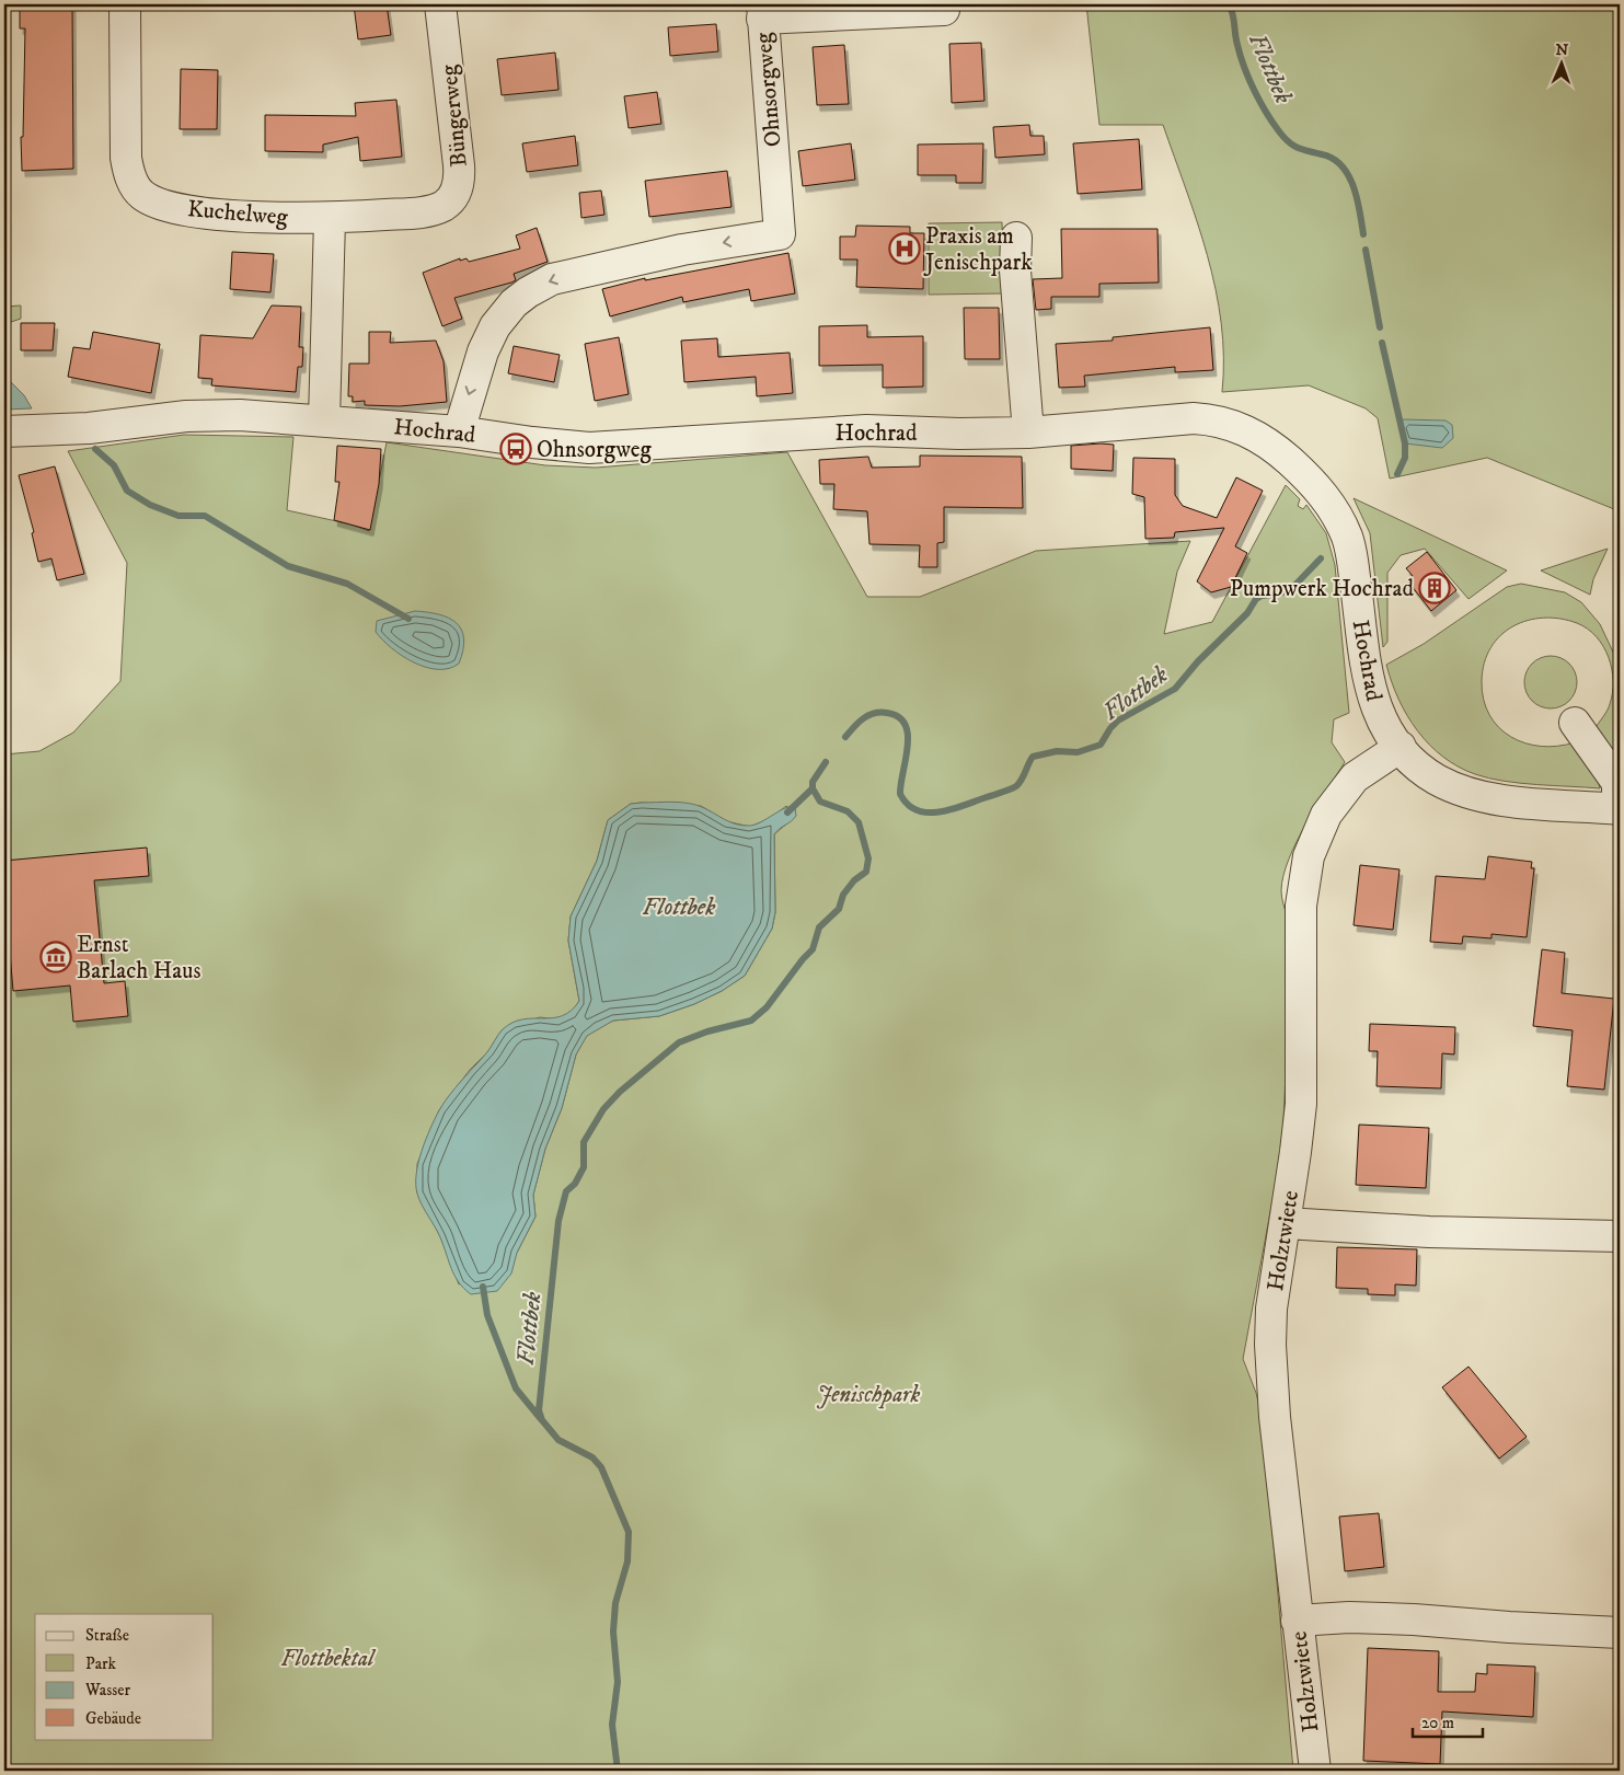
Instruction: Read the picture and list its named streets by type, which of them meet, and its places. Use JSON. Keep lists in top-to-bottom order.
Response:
{
  "streets": {
    "street": [
      "Ohnsorgweg",
      "Büngerweg",
      "Kuchelweg",
      "Hochrad",
      "Holztwiete"
    ]
  },
  "crossings": [
    ["Ohnsorgweg", "Hochrad"],
    ["Büngerweg", "Kuchelweg"],
    ["Hochrad", "Holztwiete"]
  ],
  "one_way": ["Ohnsorgweg"],
  "water": ["Flottbek"],
  "parks": ["Jenischpark", "Flottbektal"],
  "places": {
    "hospital": ["Praxis am Jenischpark"],
    "bus stop": ["Ohnsorgweg"],
    "building": ["Pumpwerk Hochrad"],
    "museum": ["Ernst Barlach Haus"]
  },
  "legend": [
    "Straße",
    "Park",
    "Wasser",
    "Gebäude"
  ],
  "scale_bar": "20 m",
  "north": "top"
}
